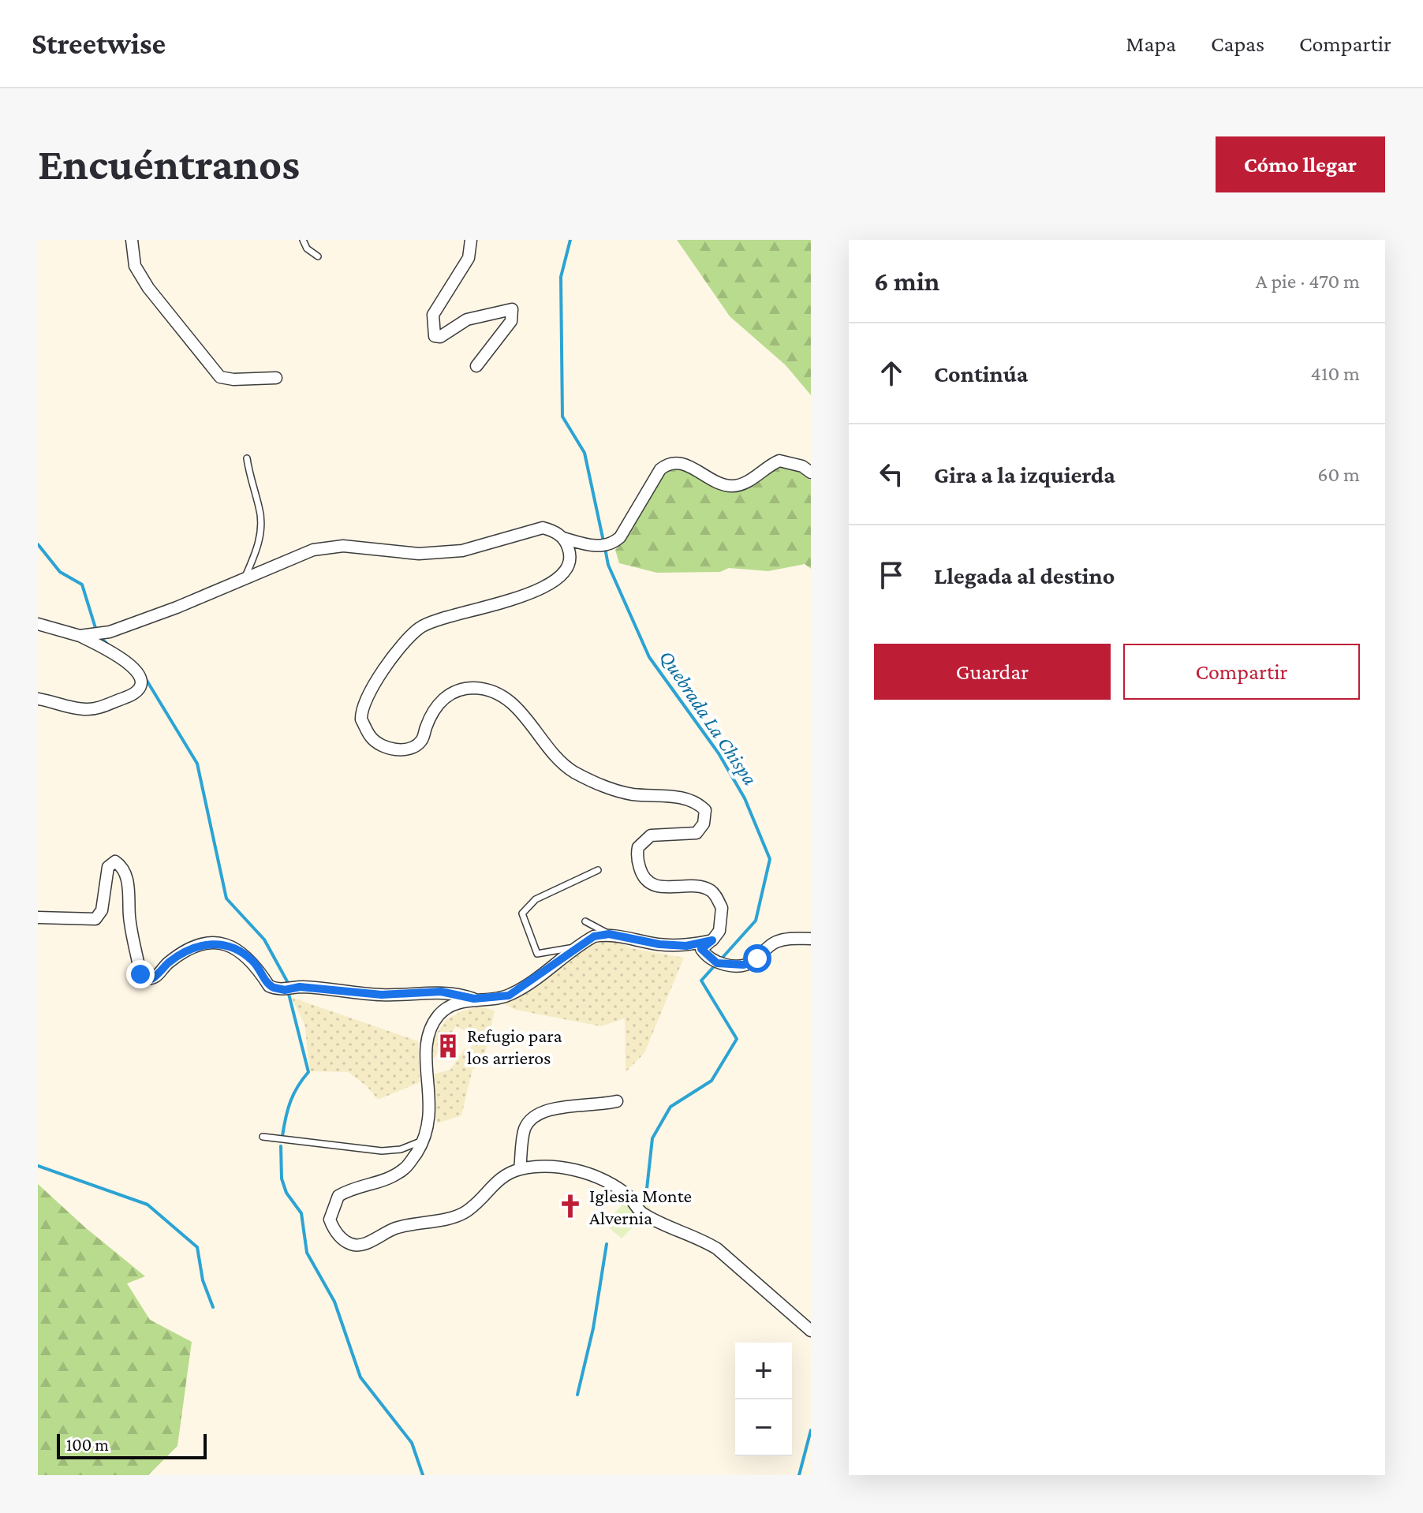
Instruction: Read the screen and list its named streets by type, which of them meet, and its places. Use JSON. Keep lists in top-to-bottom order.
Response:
{
  "water": ["Quebrada La Chispa"],
  "places": {
    "building": ["Refugio para los arrieros"],
    "church": ["Iglesia Monte Alvernia"]
  },
  "scale_bar": "100 m",
  "page": {
    "header": "Streetwise",
    "nav": ["Mapa", "Capas", "Compartir"],
    "buttons": [
      "Cómo llegar",
      ["Guardar", "Compartir"]
    ],
    "title": "Encuéntranos",
    "heading": ["6 min", "A pie · 470 m"],
    "list": [
      ["Continúa", "410 m"],
      ["Gira a la izquierda", "60 m"],
      "Llegada al destino"
    ],
    "map_buttons": ["+", "−"],
    "scale": "100 m"
  }
}
